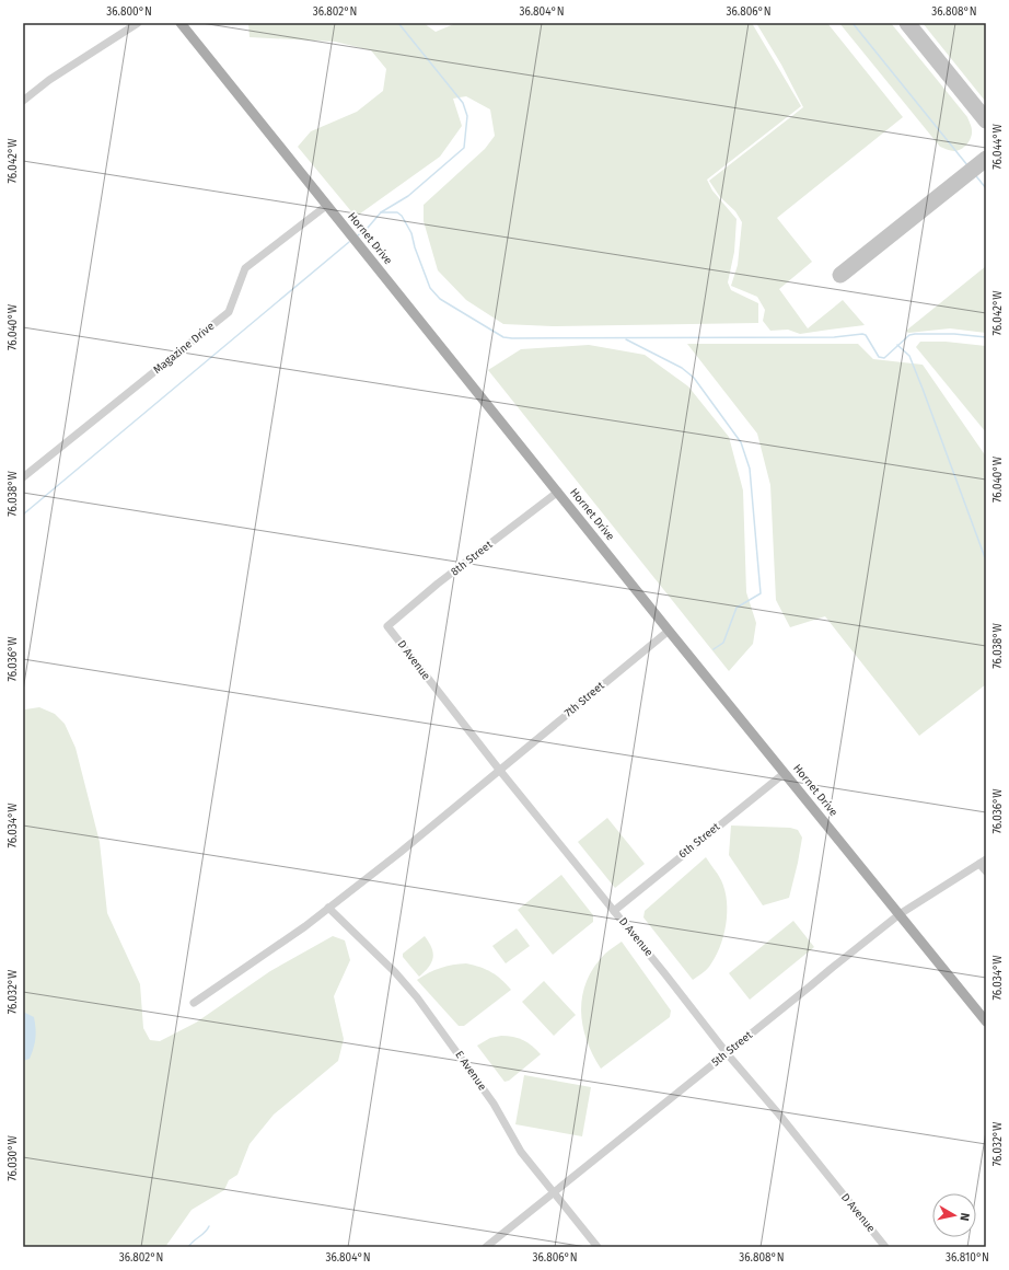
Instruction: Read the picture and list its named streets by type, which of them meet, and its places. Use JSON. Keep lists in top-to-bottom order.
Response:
{
  "streets": {
    "main road": ["Hornet Drive"],
    "street": [
      "Magazine Drive",
      "8th Street",
      "D Avenue",
      "7th Street",
      "6th Street",
      "5th Street",
      "E Avenue"
    ]
  },
  "crossings": [
    ["Hornet Drive", "Magazine Drive"],
    ["Hornet Drive", "8th Street"],
    ["Hornet Drive", "7th Street"],
    ["Hornet Drive", "6th Street"],
    ["Hornet Drive", "5th Street"],
    ["8th Street", "D Avenue"],
    ["D Avenue", "7th Street"],
    ["D Avenue", "6th Street"],
    ["D Avenue", "5th Street"],
    ["7th Street", "E Avenue"],
    ["5th Street", "E Avenue"]
  ],
  "north": "right",
  "coordinates": [
    "36.800°N",
    "36.802°N",
    "36.804°N",
    "36.806°N",
    "36.808°N",
    "76.044°W",
    "76.042°W",
    "76.040°W",
    "76.038°W",
    "76.036°W",
    "76.034°W",
    "76.032°W",
    "76.030°W",
    "36.810°N"
  ]
}
